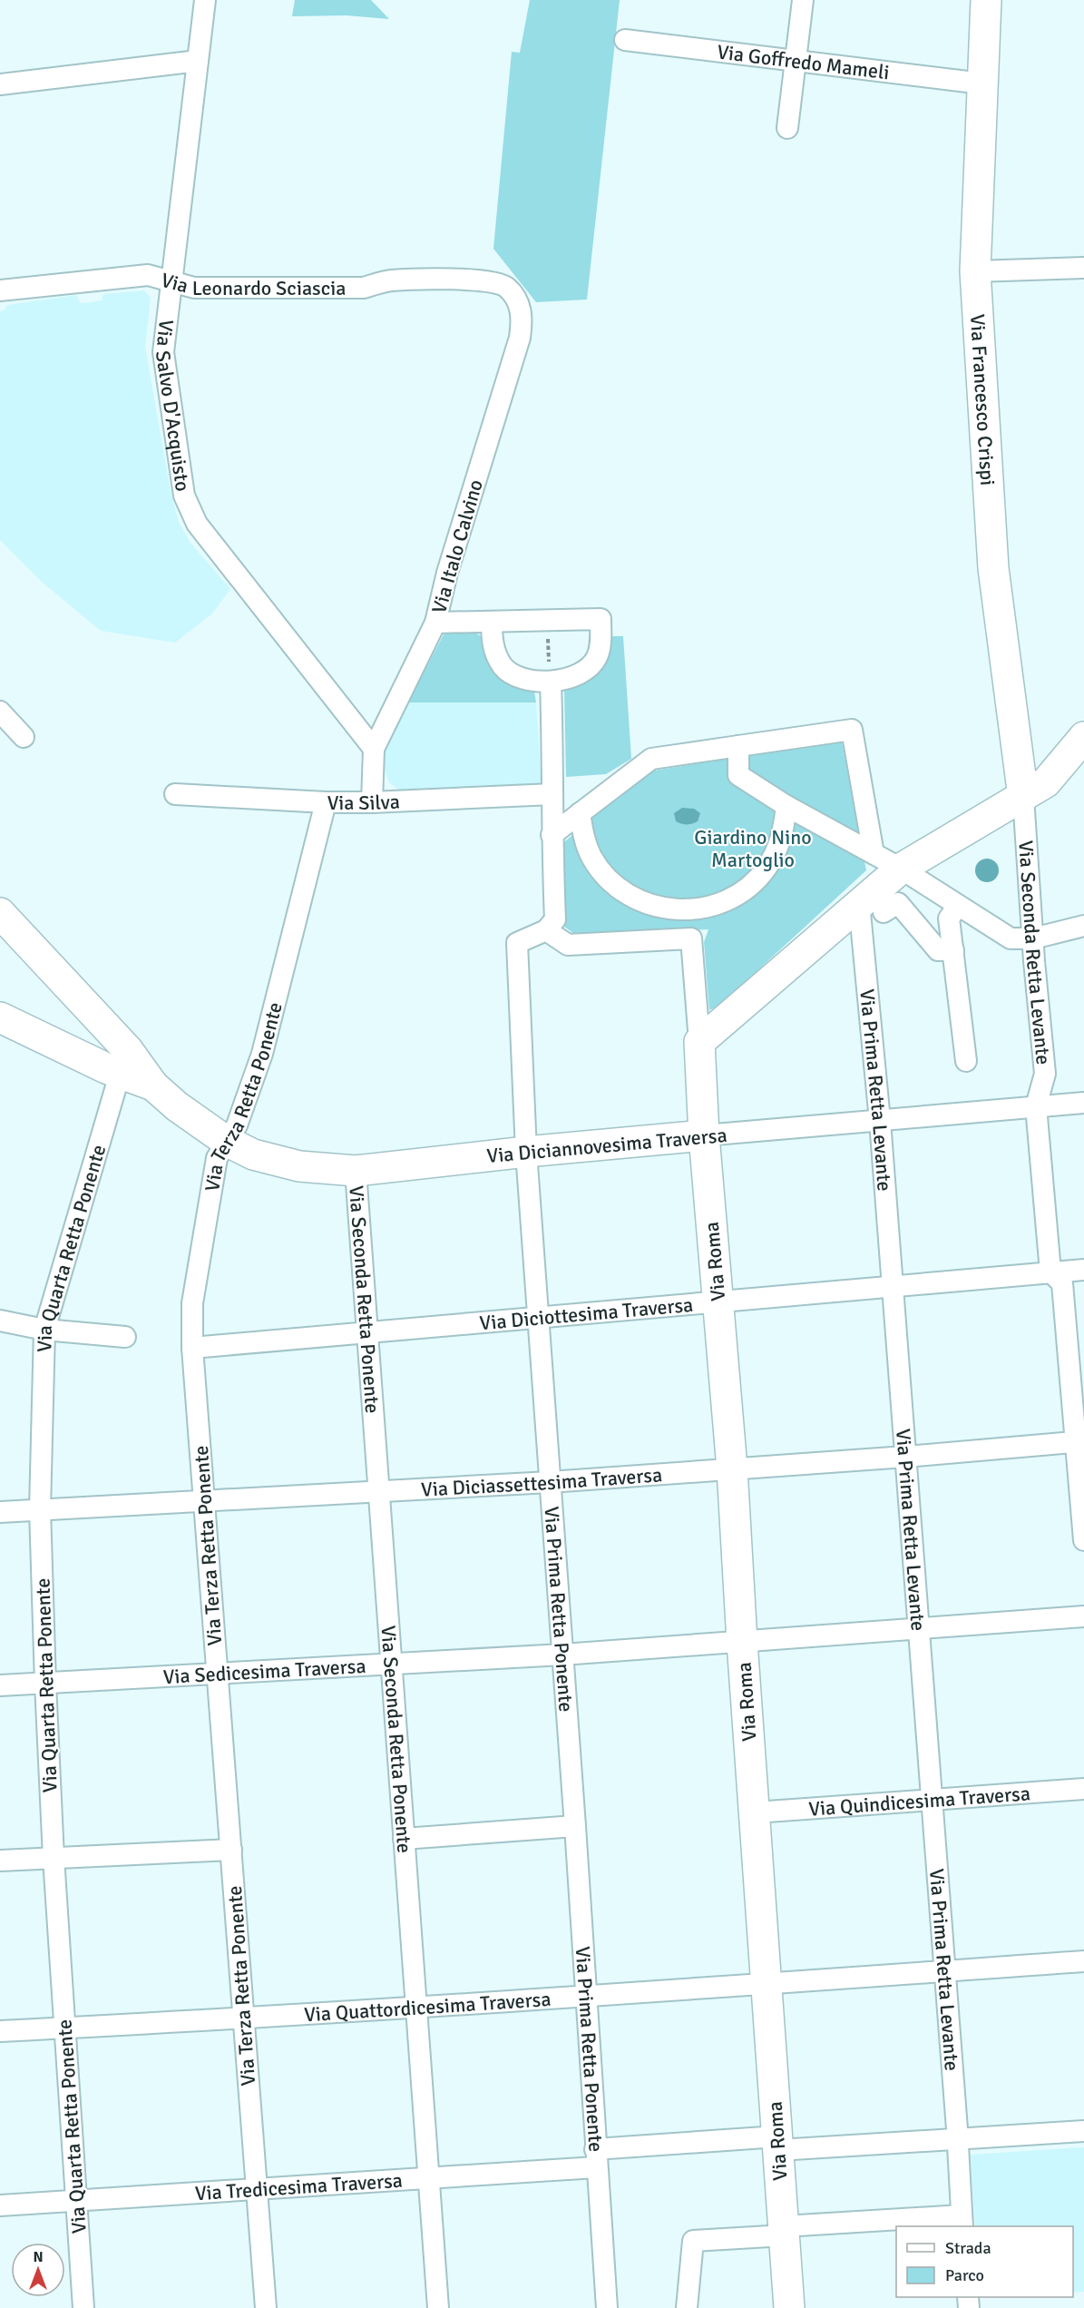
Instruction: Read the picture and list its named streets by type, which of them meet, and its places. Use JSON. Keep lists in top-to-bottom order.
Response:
{
  "streets": {
    "street": [
      "Via Goffredo Mameli",
      "Via Leonardo Sciascia",
      "Via Francesco Crispi",
      "Via Salvo D'Acquisto",
      "Via Italo Calvino",
      "Via Silva",
      "Via Seconda Retta Levante",
      "Via Prima Retta Levante",
      "Via Terza Retta Ponente",
      "Via Diciannovesima Traversa",
      "Via Quarta Retta Ponente",
      "Via Roma",
      "Via Seconda Retta Ponente",
      "Via Diciottesima Traversa",
      "Via Diciassettesima Traversa",
      "Via Prima Retta Ponente",
      "Via Sedicesima Traversa",
      "Via Quindicesima Traversa",
      "Via Quattordicesima Traversa",
      "Via Tredicesima Traversa"
    ]
  },
  "crossings": [
    ["Via Goffredo Mameli", "Via Francesco Crispi"],
    ["Via Leonardo Sciascia", "Via Salvo D'Acquisto"],
    ["Via Leonardo Sciascia", "Via Italo Calvino"],
    ["Via Francesco Crispi", "Via Seconda Retta Levante"],
    ["Via Salvo D'Acquisto", "Via Italo Calvino"],
    ["Via Italo Calvino", "Via Silva"],
    ["Via Silva", "Via Terza Retta Ponente"],
    ["Via Seconda Retta Levante", "Via Diciannovesima Traversa"],
    ["Via Prima Retta Levante", "Via Diciannovesima Traversa"],
    ["Via Prima Retta Levante", "Via Diciottesima Traversa"],
    ["Via Prima Retta Levante", "Via Diciassettesima Traversa"],
    ["Via Prima Retta Levante", "Via Sedicesima Traversa"],
    ["Via Prima Retta Levante", "Via Quindicesima Traversa"],
    ["Via Prima Retta Levante", "Via Quattordicesima Traversa"],
    ["Via Prima Retta Levante", "Via Tredicesima Traversa"],
    ["Via Terza Retta Ponente", "Via Diciannovesima Traversa"],
    ["Via Terza Retta Ponente", "Via Diciottesima Traversa"],
    ["Via Terza Retta Ponente", "Via Diciassettesima Traversa"],
    ["Via Terza Retta Ponente", "Via Sedicesima Traversa"],
    ["Via Terza Retta Ponente", "Via Quattordicesima Traversa"],
    ["Via Terza Retta Ponente", "Via Tredicesima Traversa"],
    ["Via Diciannovesima Traversa", "Via Quarta Retta Ponente"],
    ["Via Diciannovesima Traversa", "Via Roma"],
    ["Via Diciannovesima Traversa", "Via Seconda Retta Ponente"],
    ["Via Diciannovesima Traversa", "Via Prima Retta Ponente"],
    ["Via Quarta Retta Ponente", "Via Diciassettesima Traversa"],
    ["Via Quarta Retta Ponente", "Via Sedicesima Traversa"],
    ["Via Quarta Retta Ponente", "Via Quattordicesima Traversa"],
    ["Via Quarta Retta Ponente", "Via Tredicesima Traversa"],
    ["Via Roma", "Via Diciottesima Traversa"],
    ["Via Roma", "Via Diciassettesima Traversa"],
    ["Via Roma", "Via Sedicesima Traversa"],
    ["Via Roma", "Via Quindicesima Traversa"],
    ["Via Roma", "Via Quattordicesima Traversa"],
    ["Via Roma", "Via Tredicesima Traversa"],
    ["Via Seconda Retta Ponente", "Via Diciottesima Traversa"],
    ["Via Seconda Retta Ponente", "Via Diciassettesima Traversa"],
    ["Via Seconda Retta Ponente", "Via Sedicesima Traversa"],
    ["Via Seconda Retta Ponente", "Via Quattordicesima Traversa"],
    ["Via Seconda Retta Ponente", "Via Tredicesima Traversa"],
    ["Via Diciottesima Traversa", "Via Prima Retta Ponente"],
    ["Via Diciassettesima Traversa", "Via Prima Retta Ponente"],
    ["Via Prima Retta Ponente", "Via Sedicesima Traversa"],
    ["Via Prima Retta Ponente", "Via Quattordicesima Traversa"],
    ["Via Prima Retta Ponente", "Via Tredicesima Traversa"]
  ],
  "parks": ["Giardino Nino Martoglio"],
  "legend": ["Strada", "Parco"],
  "north": "top"
}
